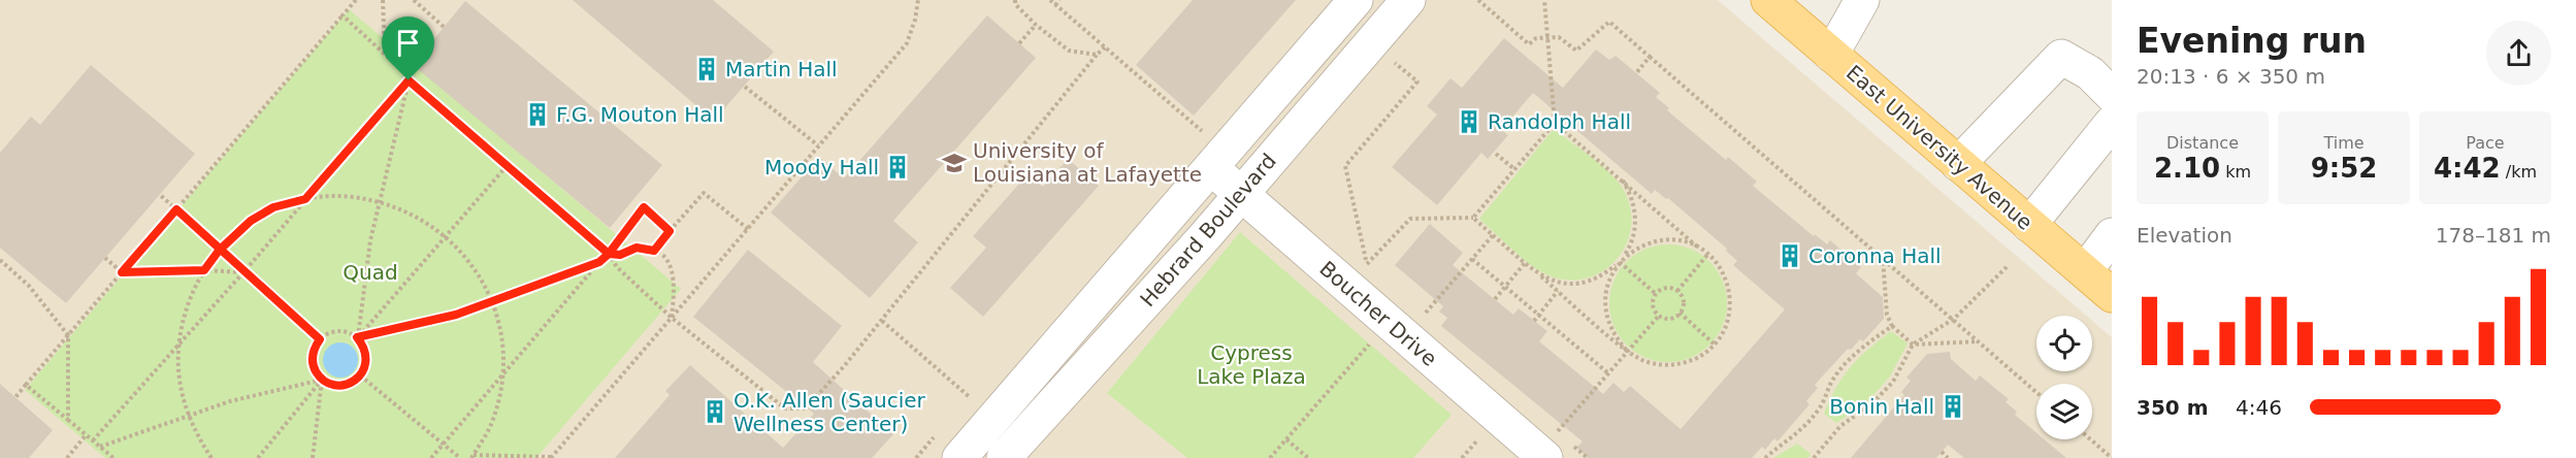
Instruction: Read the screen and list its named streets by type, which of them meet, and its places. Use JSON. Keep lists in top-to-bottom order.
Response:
{
  "streets": {
    "main road": ["East University Avenue"],
    "street": ["Hebrard Boulevard", "Boucher Drive"]
  },
  "crossings": [
    ["Hebrard Boulevard", "Boucher Drive"]
  ],
  "parks": ["Quad", "Cypress Lake Plaza"],
  "places": {
    "building": [
      "Martin Hall",
      "F.G. Mouton Hall",
      "Randolph Hall",
      "Moody Hall",
      "Coronna Hall",
      "Bonin Hall",
      "O.K. Allen (Saucier Wellness Center)"
    ],
    "school or university": ["University of Louisiana at Lafayette"]
  },
  "page": {
    "heading": ["Evening run", "20:13 · 6 × 350 m"],
    "stats": [
      ["Distance", "2.10 km"],
      ["Time", "9:52"],
      ["Pace", "4:42 /km"]
    ],
    "chart": ["Elevation", "178–181 m"],
    "list": [
      {
        "name": "350 m",
        "note": "4:46"
      }
    ]
  }
}
